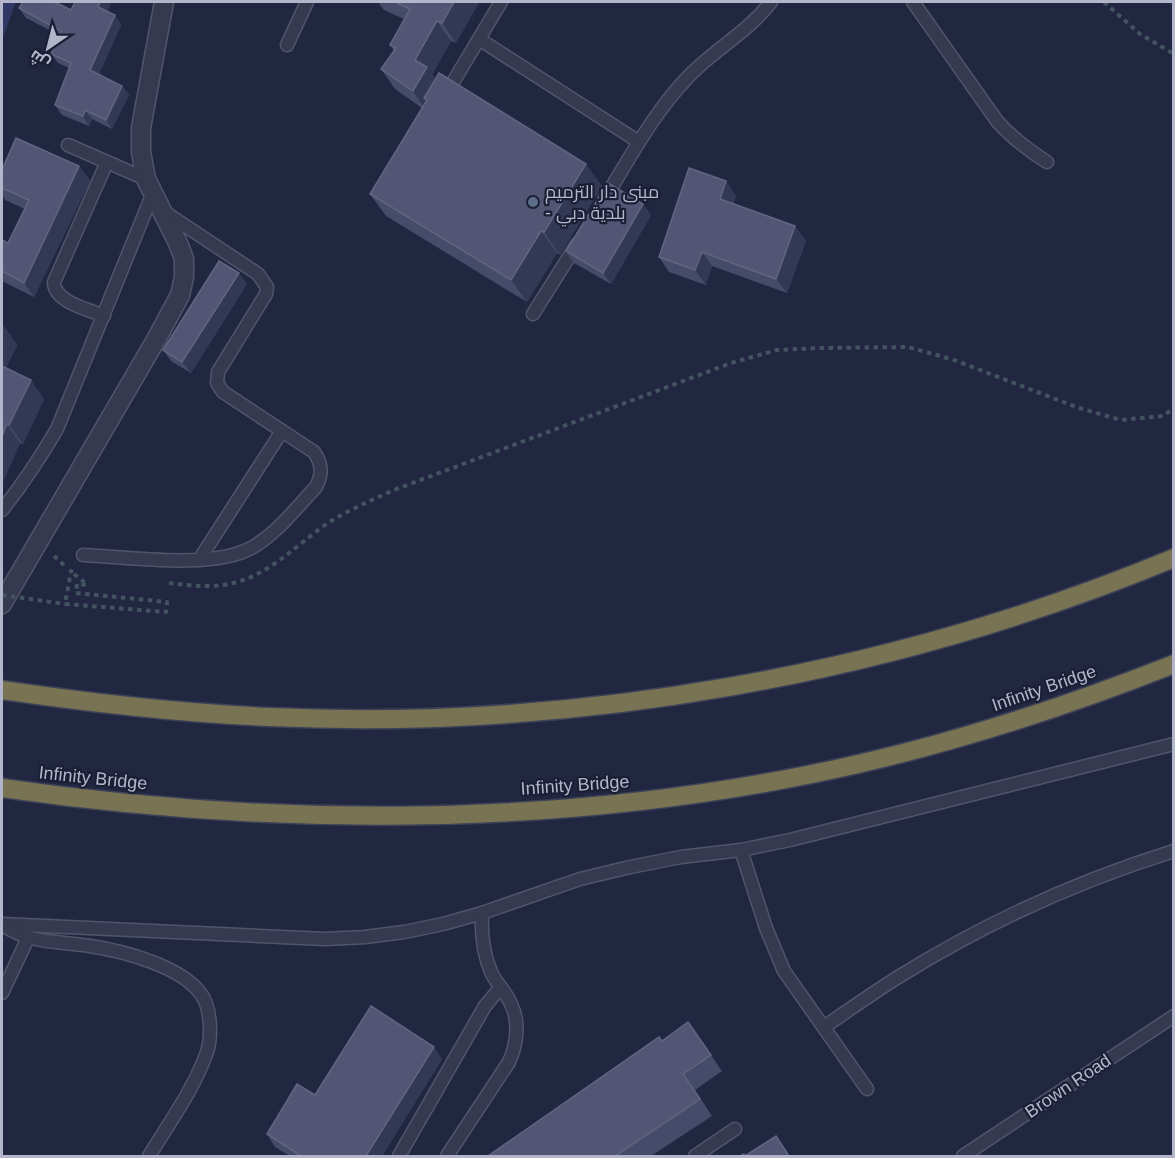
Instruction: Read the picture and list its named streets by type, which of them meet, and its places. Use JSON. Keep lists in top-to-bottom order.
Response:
{
  "streets": {
    "highway": ["Infinity Bridge"],
    "lane": ["Brown Road"]
  },
  "places": ["مبنى دار الترميم - بلدية دبي"],
  "north": "bottom left"
}
